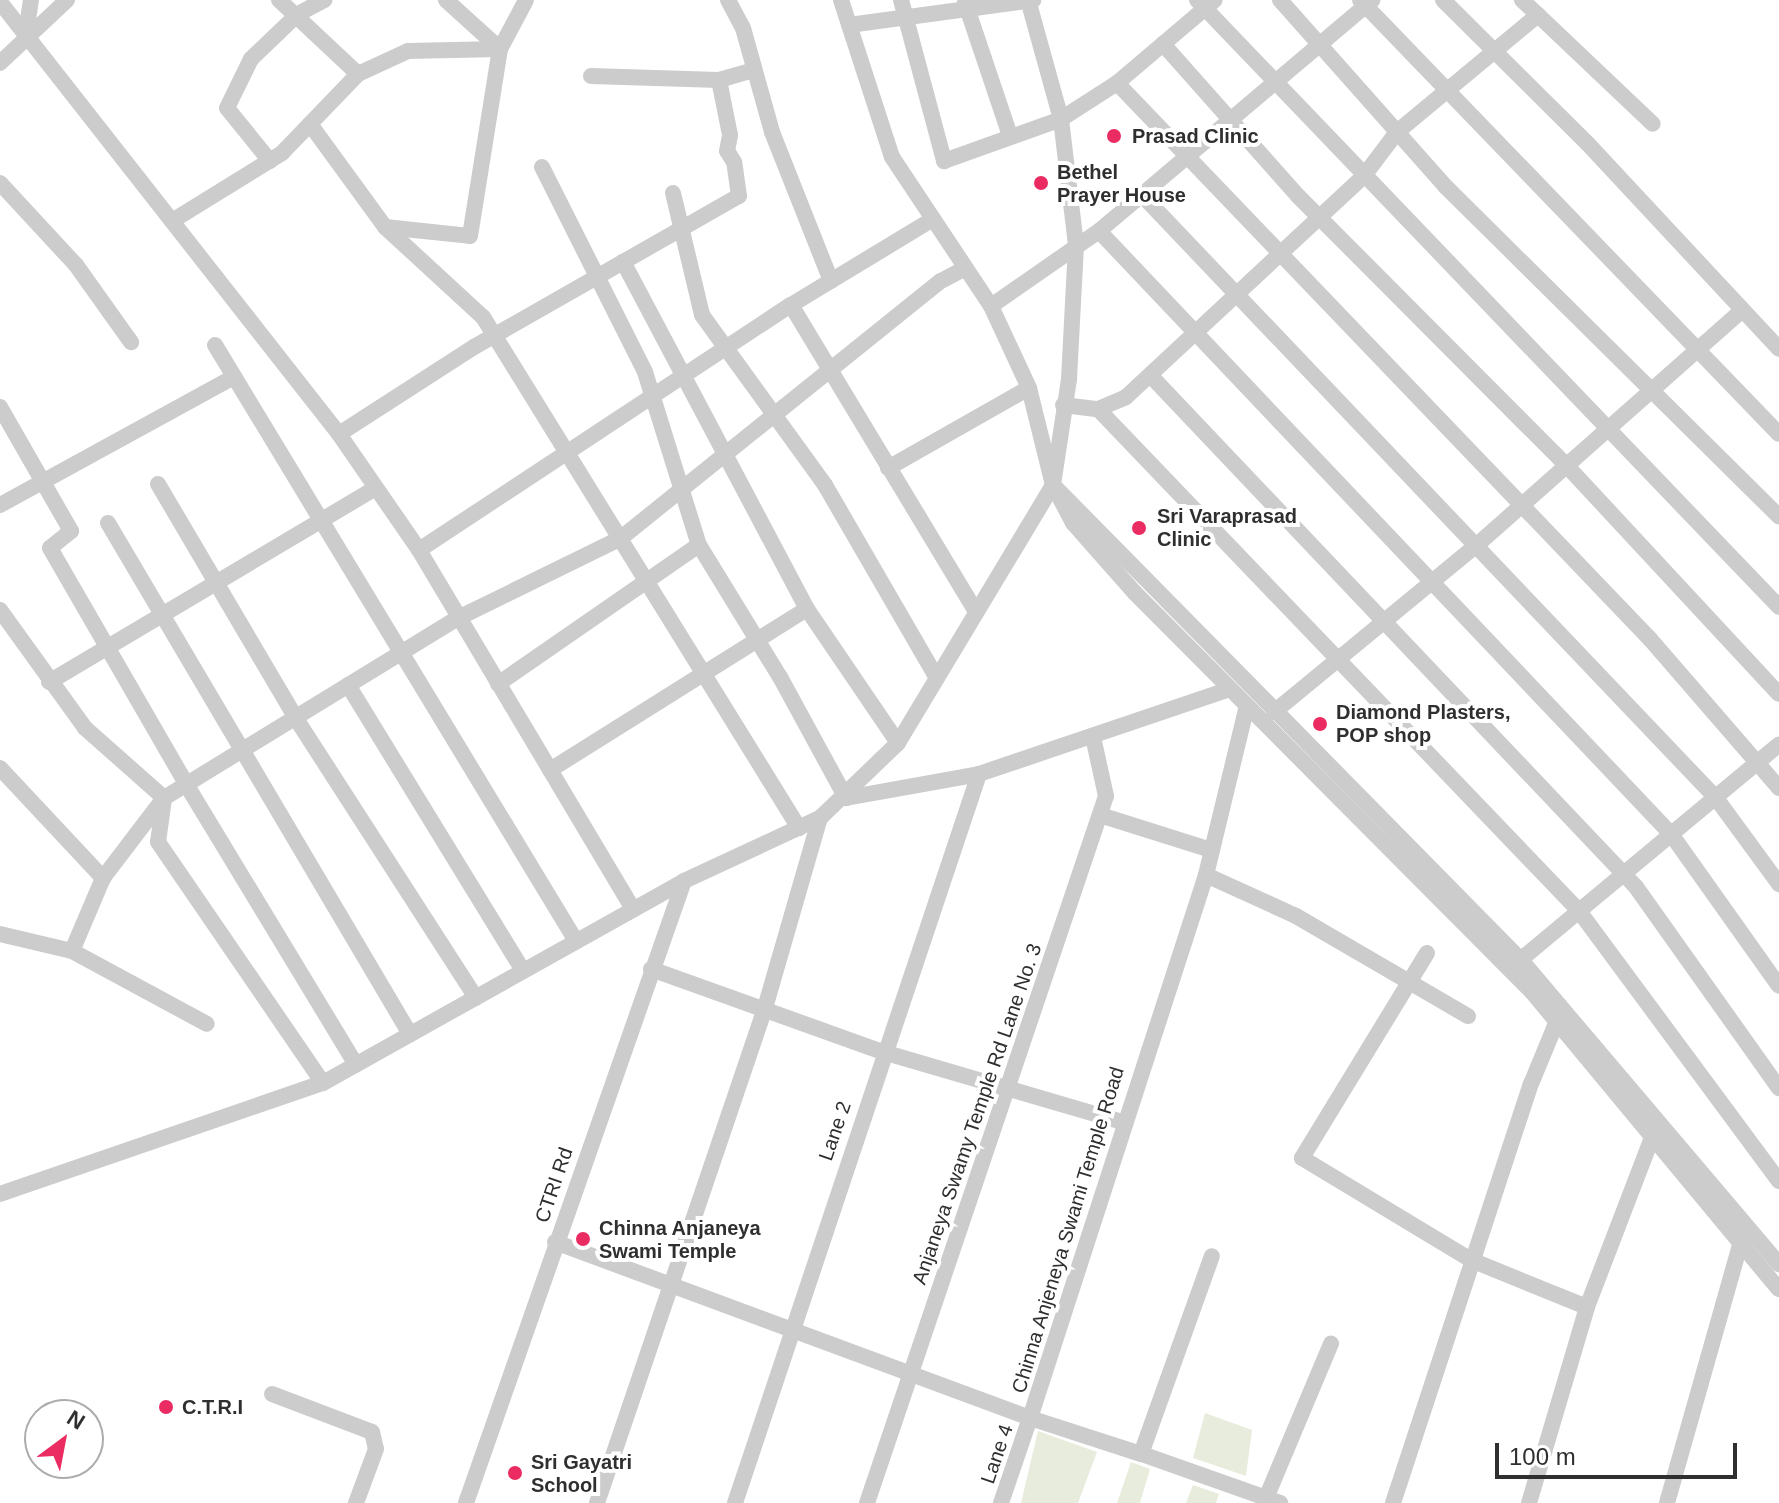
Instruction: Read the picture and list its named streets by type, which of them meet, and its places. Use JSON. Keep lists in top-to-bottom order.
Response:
{
  "streets": {
    "street": [
      "Anjaneya Swamy Temple Rd Lane No. 3",
      "Lane 2",
      "CTRI Rd",
      "Chinna Anjeneya Swami Temple Road",
      "Lane 4"
    ]
  },
  "crossings": [
    ["Anjaneya Swamy Temple Rd Lane No. 3", "Chinna Anjeneya Swami Temple Road"],
    ["Lane 2", "Chinna Anjeneya Swami Temple Road"],
    ["CTRI Rd", "Chinna Anjeneya Swami Temple Road"],
    ["Chinna Anjeneya Swami Temple Road", "Lane 4"]
  ],
  "places": [
    "Prasad Clinic",
    "Bethel Prayer House",
    "Sri Varaprasad Clinic",
    "Diamond Plasters, POP shop",
    "Chinna Anjaneya Swami Temple",
    "C.T.R.I",
    "Sri Gayatri School"
  ],
  "scale_bar": "100 m",
  "north": "top right"
}
